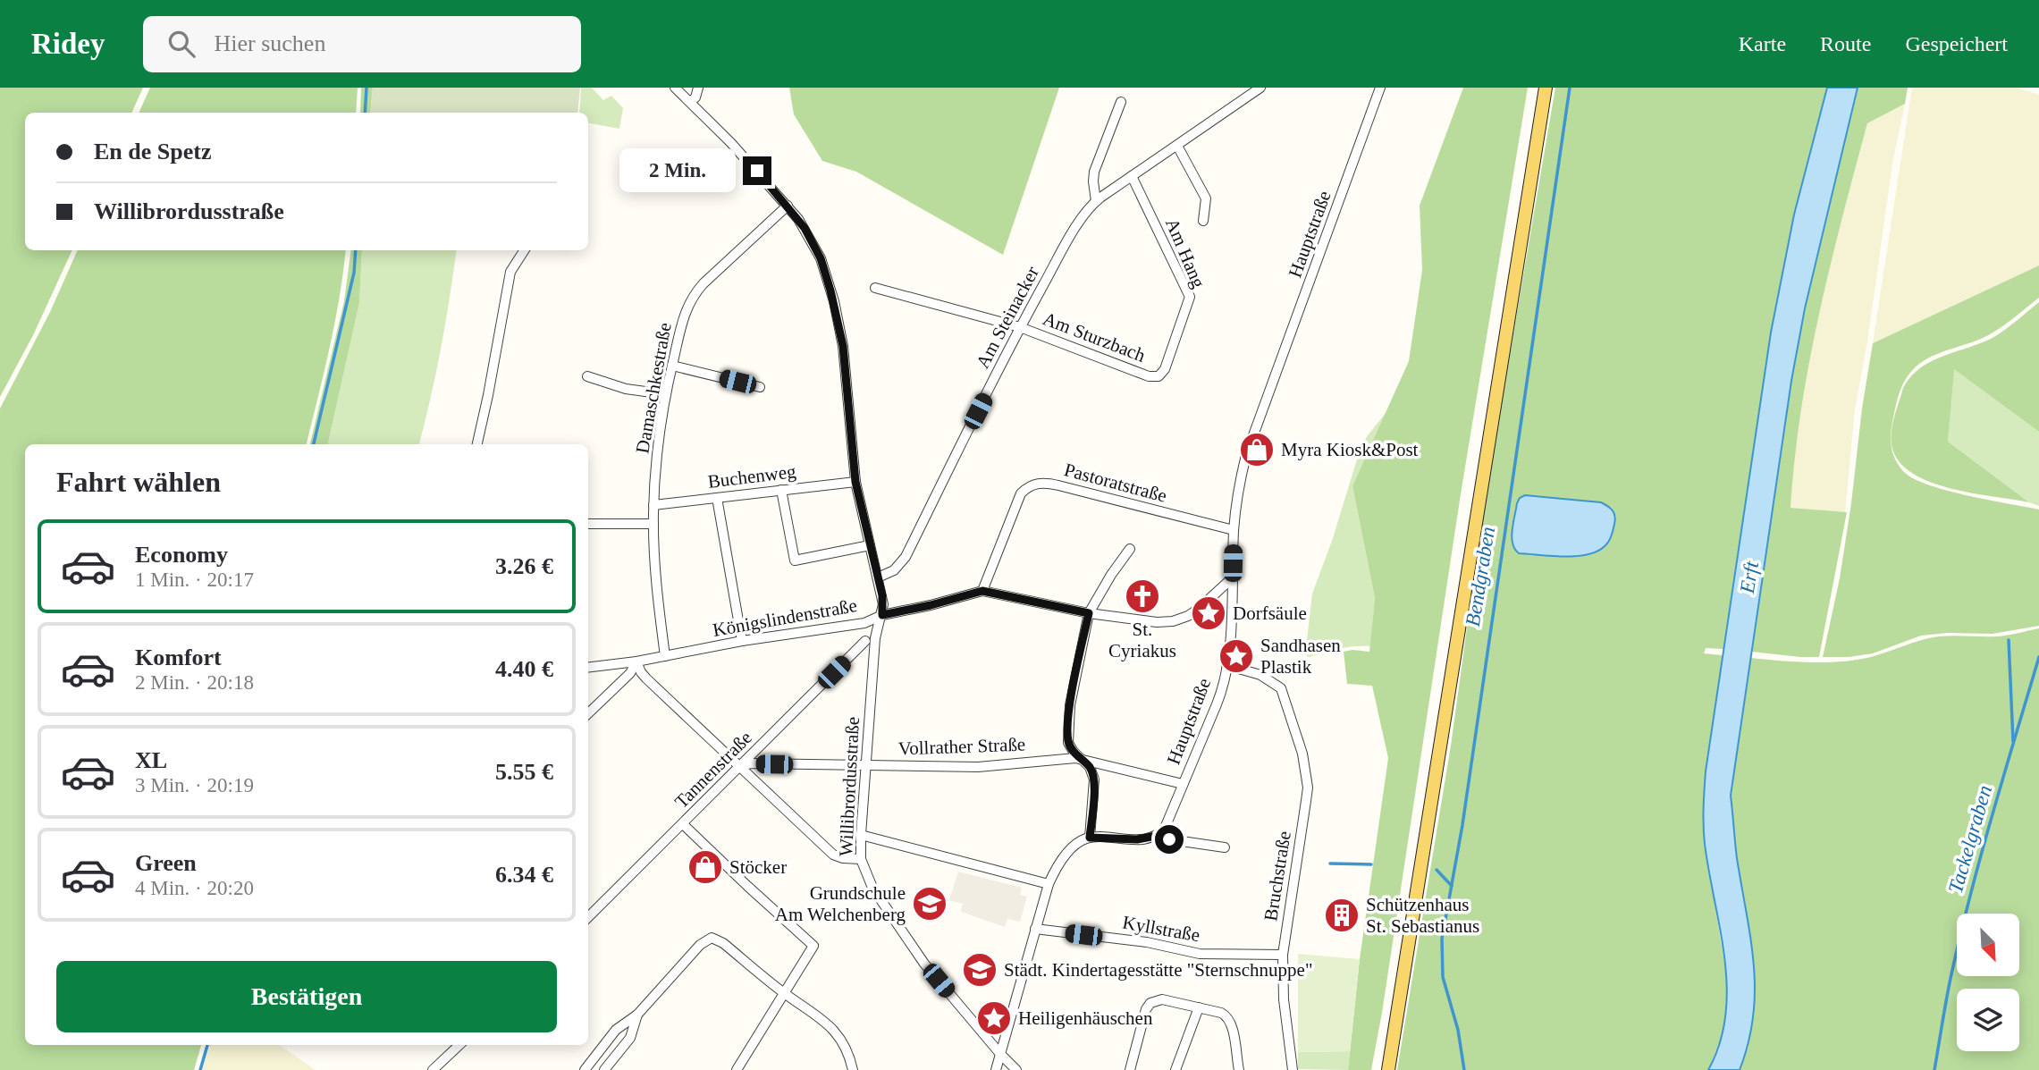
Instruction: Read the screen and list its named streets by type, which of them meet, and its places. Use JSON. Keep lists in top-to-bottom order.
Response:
{
  "streets": {
    "street": [
      "Hauptstraße",
      "Am Hang",
      "Am Steinacker",
      "Am Sturzbach",
      "Damaschkestraße",
      "Buchenweg",
      "Pastoratstraße",
      "Königslindenstraße",
      "Vollrather Straße",
      "Tannenstraße",
      "Willibrordusstraße",
      "Bruchstraße",
      "Kyllstraße"
    ]
  },
  "crossings": [
    ["Hauptstraße", "Pastoratstraße"],
    ["Hauptstraße", "Königslindenstraße"],
    ["Hauptstraße", "Vollrather Straße"],
    ["Hauptstraße", "Bruchstraße"],
    ["Am Hang", "Am Steinacker"],
    ["Am Hang", "Am Sturzbach"],
    ["Am Steinacker", "Am Sturzbach"],
    ["Am Steinacker", "Willibrordusstraße"],
    ["Damaschkestraße", "Buchenweg"],
    ["Damaschkestraße", "Königslindenstraße"],
    ["Damaschkestraße", "Willibrordusstraße"],
    ["Buchenweg", "Willibrordusstraße"],
    ["Pastoratstraße", "Königslindenstraße"],
    ["Königslindenstraße", "Willibrordusstraße"],
    ["Vollrather Straße", "Tannenstraße"],
    ["Vollrather Straße", "Willibrordusstraße"],
    ["Bruchstraße", "Kyllstraße"]
  ],
  "water": ["Bendgraben", "Erft", "Tackelgraben"],
  "places": {
    "shop": ["Myra Kiosk&Post", "Stöcker"],
    "church": ["St. Cyriakus"],
    "place": ["Dorfsäule", "Sandhasen Plastik", "Heiligenhäuschen"],
    "school or university": ["Grundschule Am Welchenberg", "Städt. Kindertagesstätte \"Sternschnuppe\""],
    "building": ["Schützenhaus St. Sebastianus"]
  },
  "north": "bottom right",
  "page": {
    "header": "Ridey",
    "search": "Hier suchen",
    "nav": ["Karte", "Route", "Gespeichert"],
    "banner": ["En de Spetz", "Willibrordusstraße"],
    "bubble": "2 Min.",
    "heading": "Fahrt wählen",
    "list": [
      {
        "name": "Economy",
        "note": "1 Min. · 20:17",
        "value": "3.26 €"
      },
      {
        "name": "Komfort",
        "note": "2 Min. · 20:18",
        "value": "4.40 €"
      },
      {
        "name": "XL",
        "note": "3 Min. · 20:19",
        "value": "5.55 €"
      },
      {
        "name": "Green",
        "note": "4 Min. · 20:20",
        "value": "6.34 €"
      }
    ],
    "buttons": "Bestätigen"
  }
}
